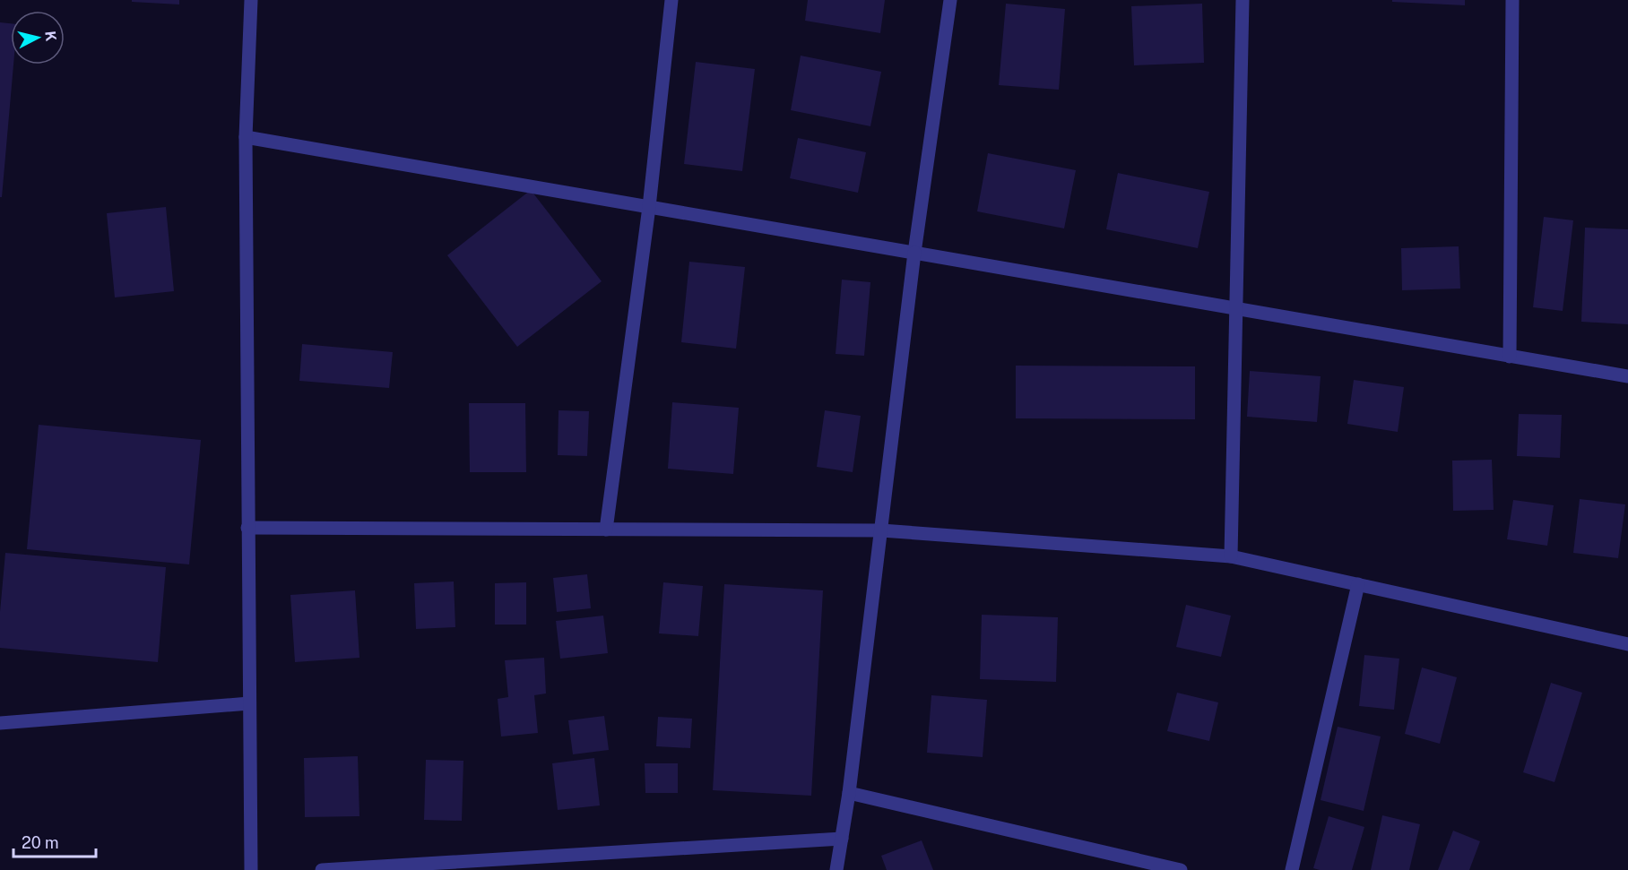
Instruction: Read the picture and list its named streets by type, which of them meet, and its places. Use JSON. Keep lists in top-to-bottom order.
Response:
{
  "scale_bar": "20 m",
  "north": "right"
}
